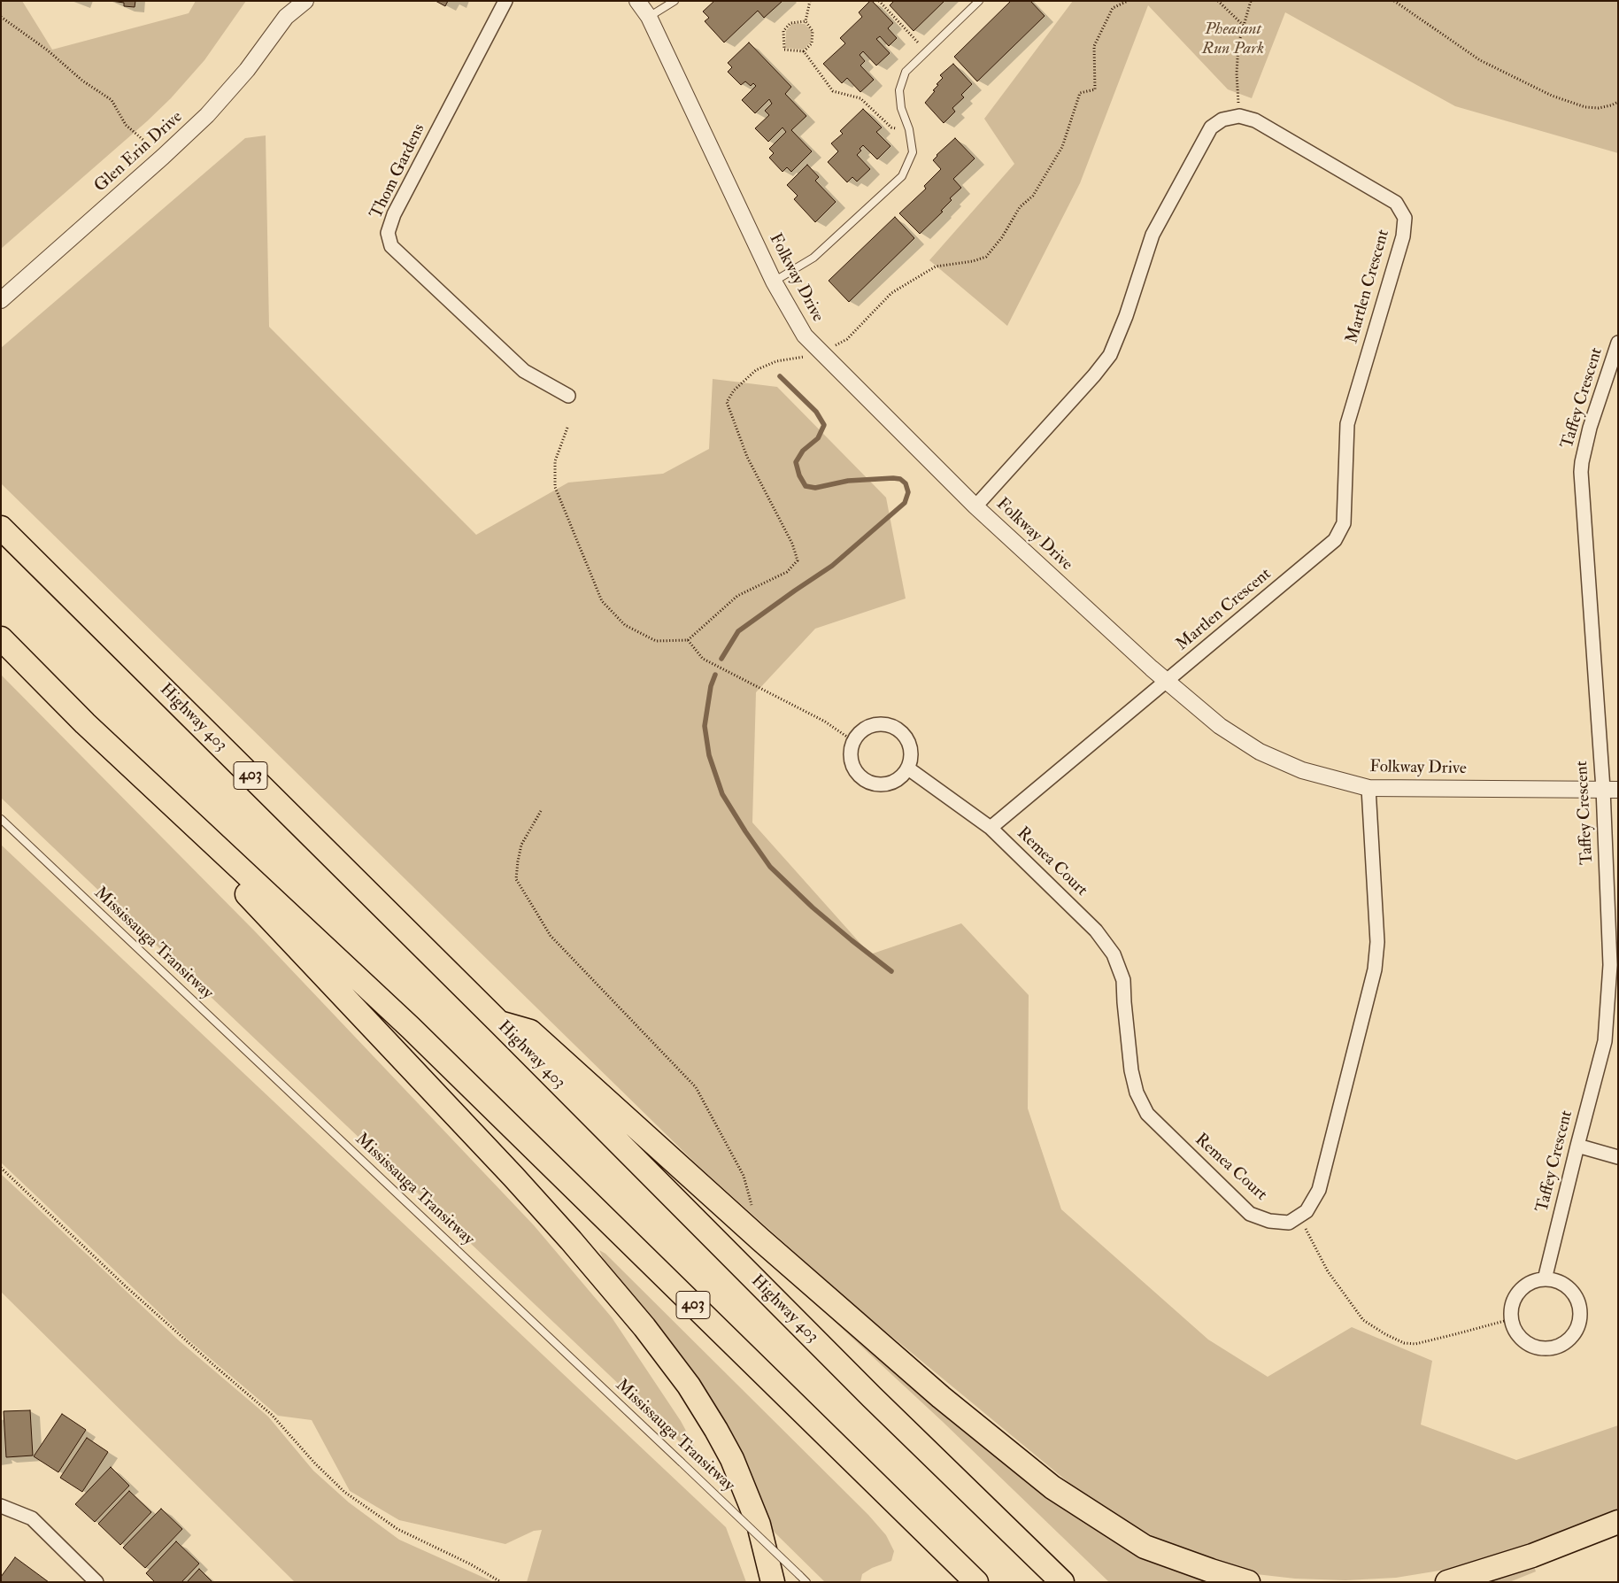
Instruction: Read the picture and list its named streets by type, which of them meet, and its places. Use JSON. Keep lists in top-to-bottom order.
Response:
{
  "streets": {
    "highway": ["Highway 403", "403"],
    "street": [
      "Glen Erin Drive",
      "Thom Gardens",
      "Folkway Drive",
      "Martlen Crescent",
      "Taffey Crescent",
      "Remea Court"
    ],
    "lane": ["Mississauga Transitway"]
  },
  "crossings": [
    ["Folkway Drive", "Martlen Crescent"],
    ["Folkway Drive", "Taffey Crescent"],
    ["Martlen Crescent", "Remea Court"]
  ],
  "parks": ["Pheasant Run Park"]
}
